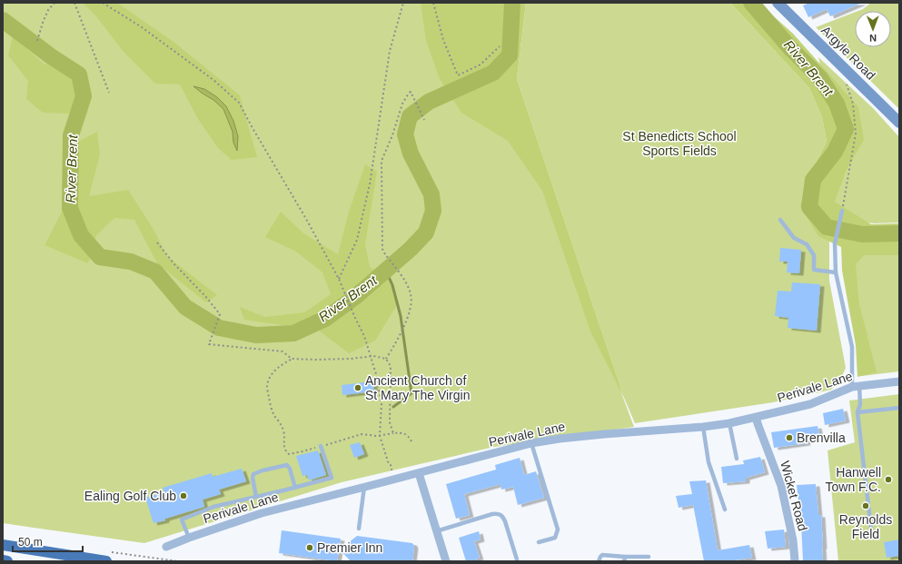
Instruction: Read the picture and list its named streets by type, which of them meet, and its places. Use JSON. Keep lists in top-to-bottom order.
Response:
{
  "streets": {
    "main road": ["Argyle Road"],
    "street": ["Perivale Lane", "Wicket Road"]
  },
  "crossings": [
    ["Perivale Lane", "Wicket Road"]
  ],
  "water": ["River Brent"],
  "parks": ["St Benedicts School Sports Fields"],
  "places": [
    "Ancient Church of St Mary The Virgin",
    "Brenvilla",
    "Hanwell Town F.C.",
    "Ealing Golf Club",
    "Reynolds Field",
    "Premier Inn"
  ],
  "scale_bar": "50 m",
  "north": "bottom"
}
